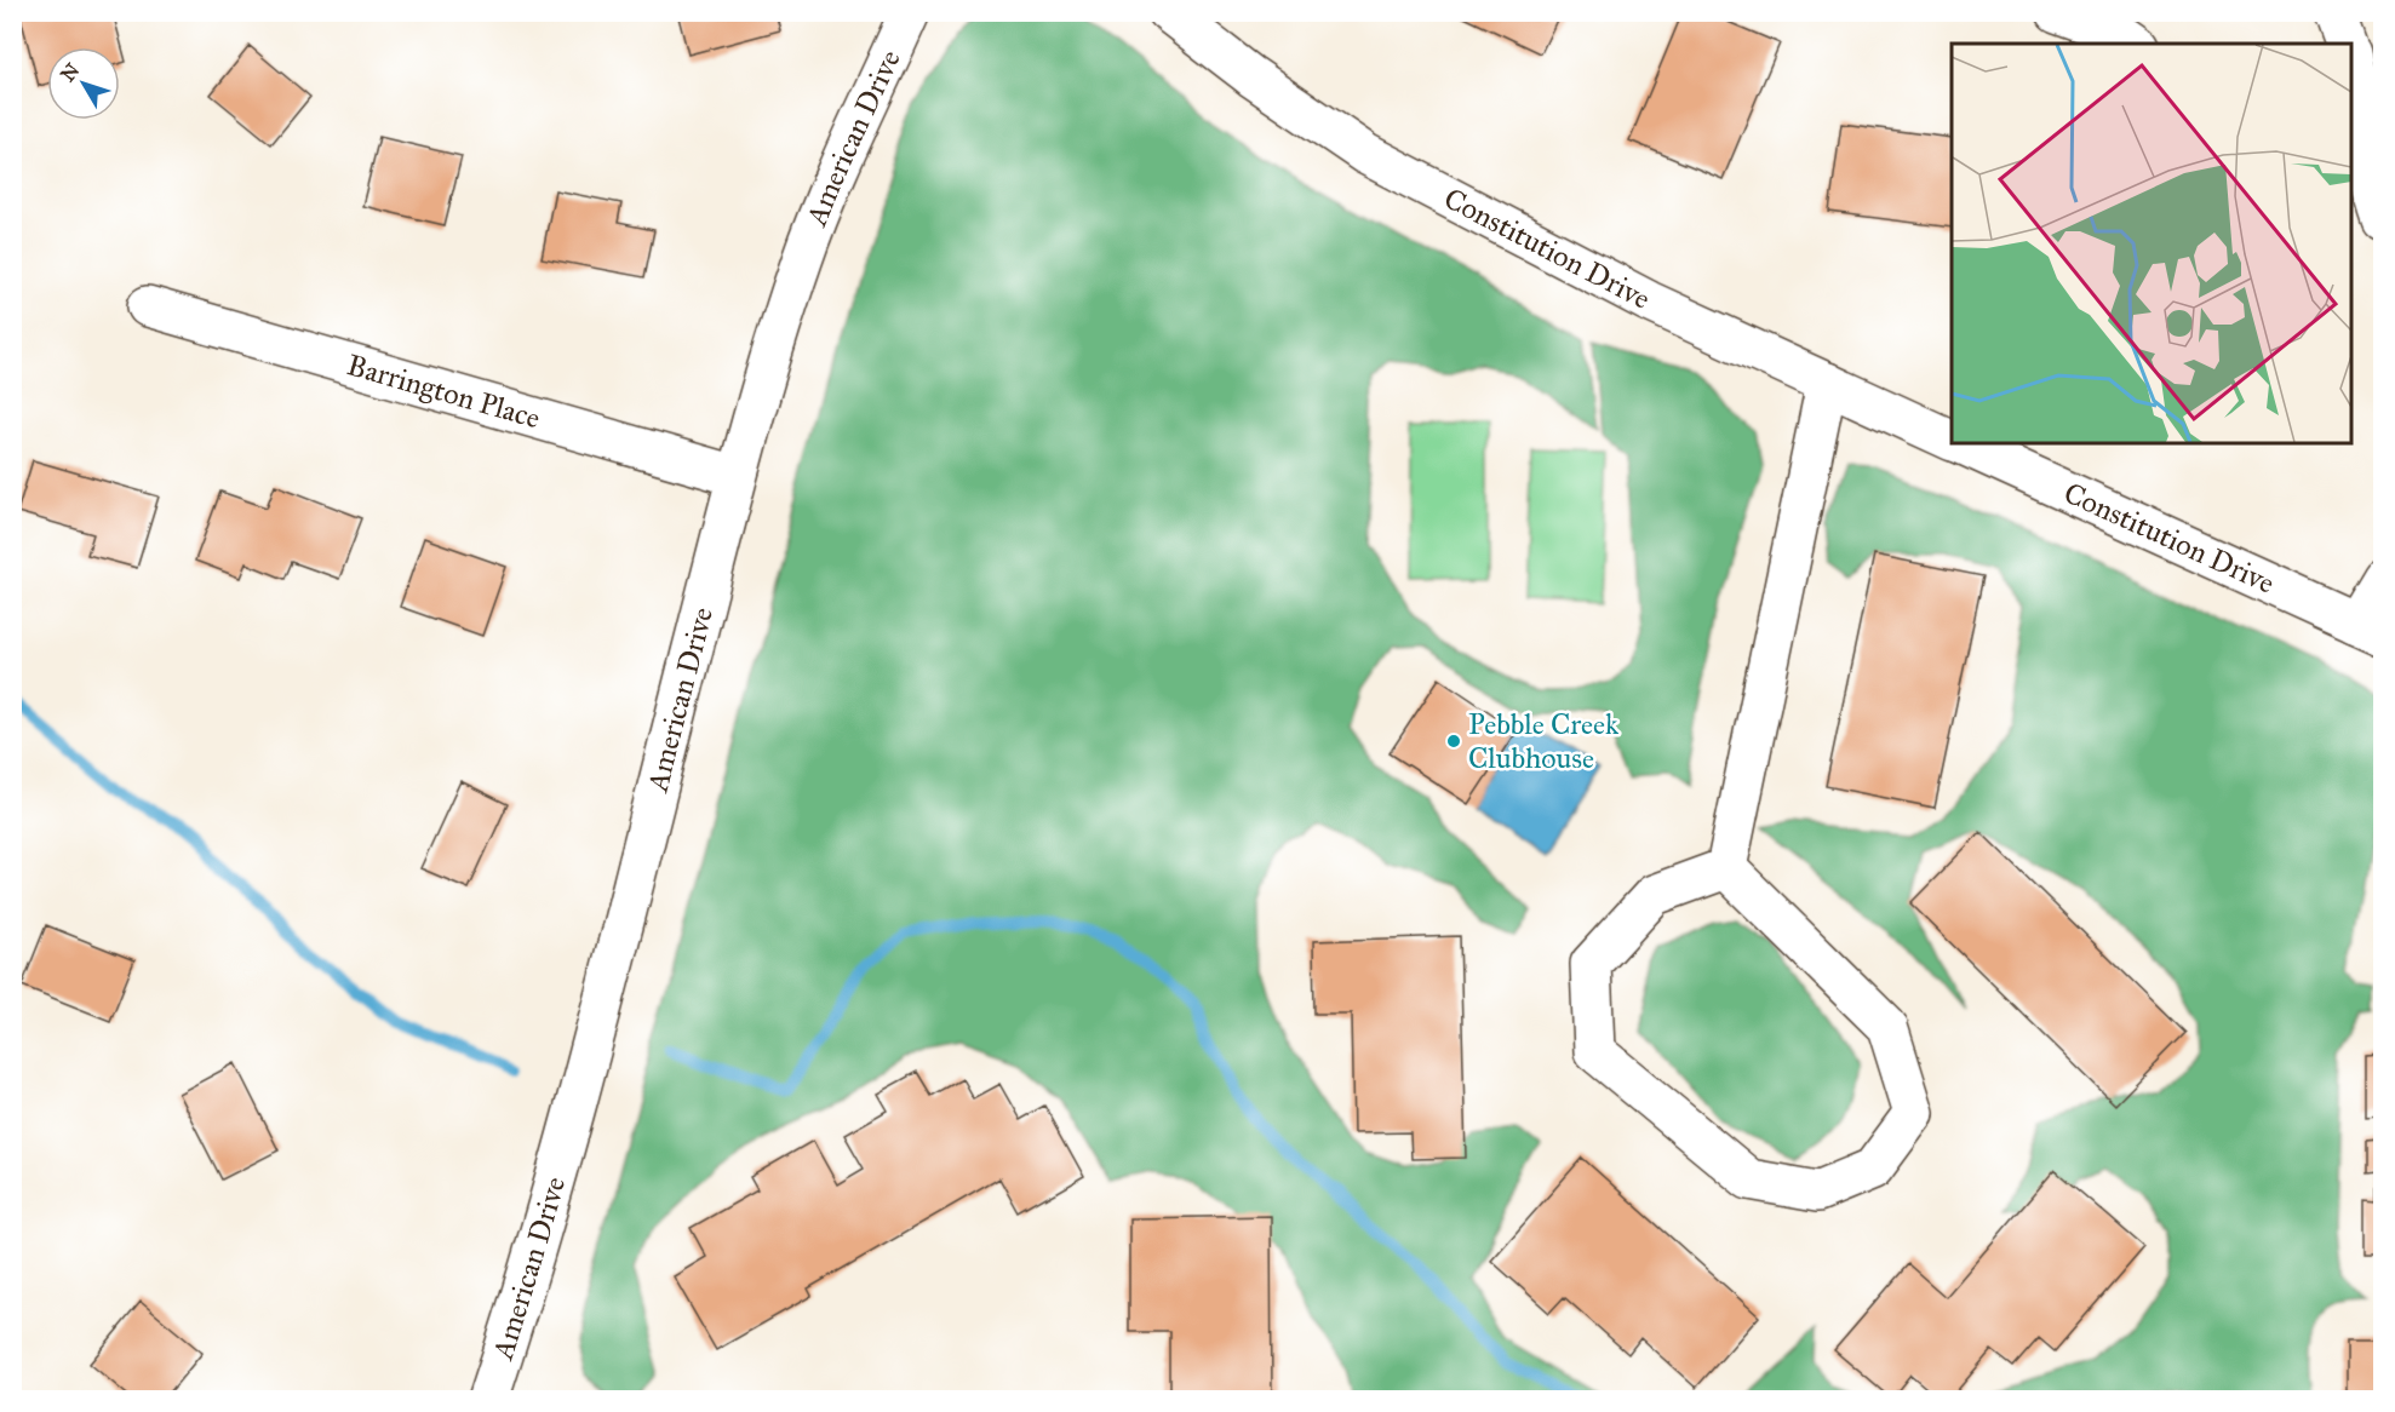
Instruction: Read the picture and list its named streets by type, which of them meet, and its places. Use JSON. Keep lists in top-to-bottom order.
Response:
{
  "streets": {
    "street": ["American Drive", "Constitution Drive", "Barrington Place"]
  },
  "crossings": [
    ["American Drive", "Barrington Place"]
  ],
  "places": ["Pebble Creek Clubhouse"],
  "north": "top left"
}
